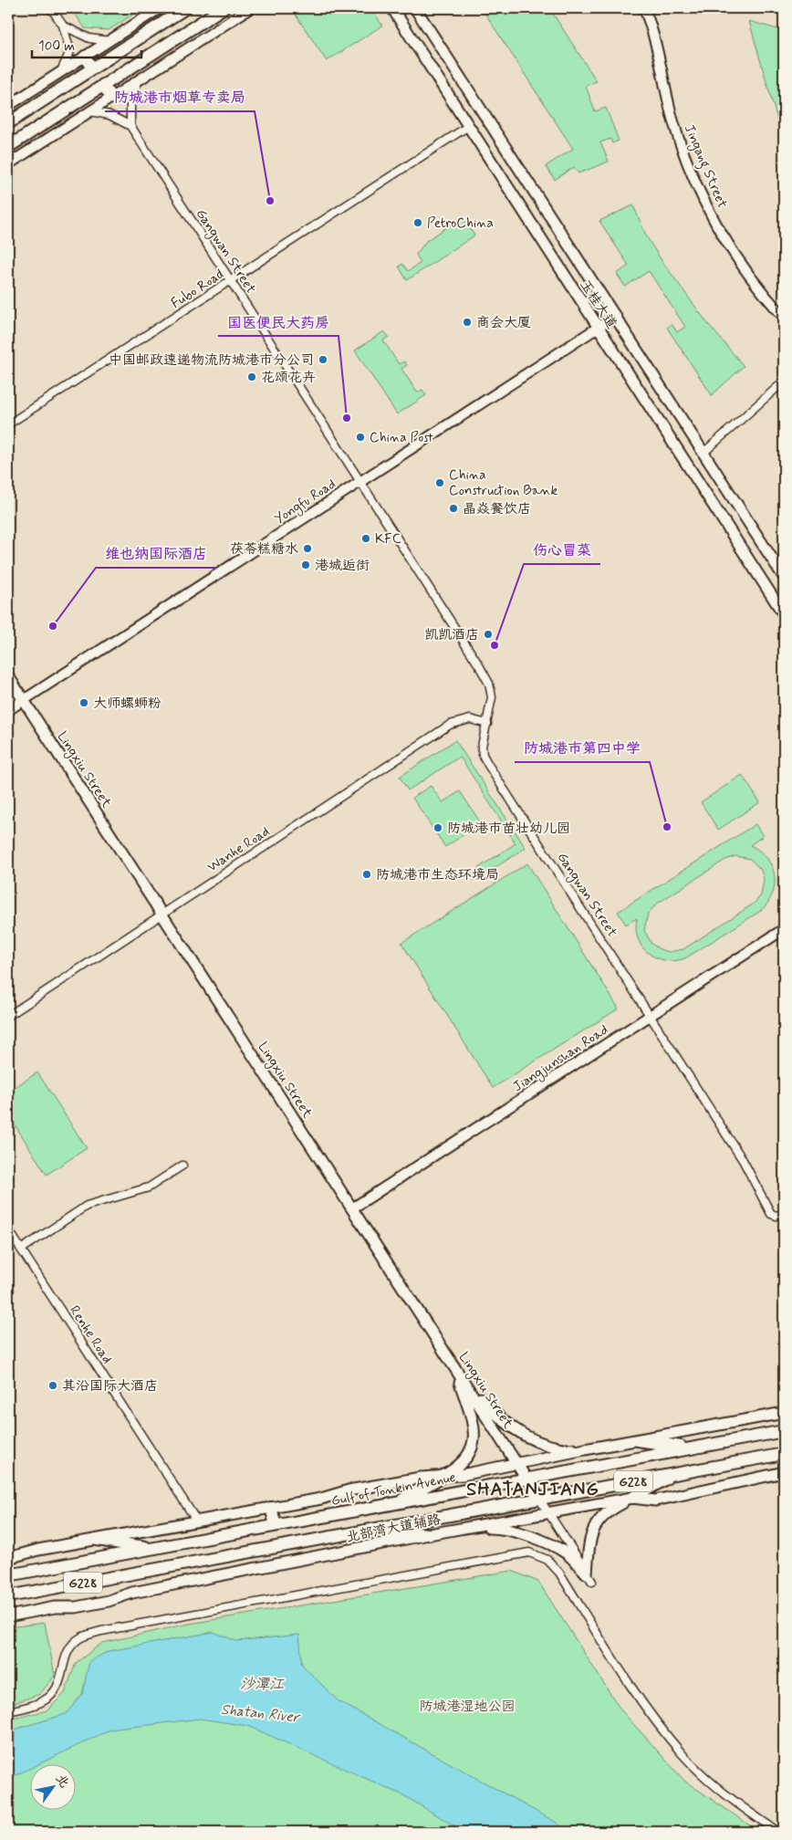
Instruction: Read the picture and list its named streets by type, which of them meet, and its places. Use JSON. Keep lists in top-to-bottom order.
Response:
{
  "streets": {
    "main road": [
      "玉桂大道",
      "Lingxiu Street",
      "G228",
      "Gulf of Tonkin Avenue",
      "北部湾大道辅路"
    ],
    "street": [
      "Jingang Street",
      "Gangwan Street",
      "Fubo Road",
      "Yongfu Road",
      "Wanhe Road",
      "Jiangjunshan Road",
      "Renhe Road"
    ]
  },
  "crossings": [
    ["Gangwan Street", "Fubo Road"],
    ["Gangwan Street", "Yongfu Road"],
    ["Gangwan Street", "Wanhe Road"],
    ["Gangwan Street", "Jiangjunshan Road"],
    ["Fubo Road", "玉桂大道"],
    ["玉桂大道", "Yongfu Road"],
    ["Yongfu Road", "Lingxiu Street"],
    ["Lingxiu Street", "Wanhe Road"],
    ["Lingxiu Street", "Jiangjunshan Road"],
    ["Lingxiu Street", "G228"],
    ["Lingxiu Street", "Gulf of Tonkin Avenue"]
  ],
  "districts": ["SHATANJIANG"],
  "water": ["沙潭江", "Shatan River"],
  "parks": ["防城港湿地公园"],
  "places": [
    "防城港市烟草专卖局",
    "PetroChina",
    "商会大厦",
    "中国邮政速递物流防城港市分公司",
    "花颂花卉",
    "国医便民大药房",
    "China Post",
    "China Construction Bank",
    "晶焱餐饮店",
    "KFC",
    "茯苓糕糖水",
    "港城逅街",
    "维也纳国际酒店",
    "凯凯酒店",
    "伤心冒菜",
    "大师螺蛳粉",
    "防城港市第四中学",
    "防城港市苗壮幼儿园",
    "防城港市生态环境局",
    "其沿国际大酒店"
  ],
  "scale_bar": "100 m",
  "north": "top right"
}
